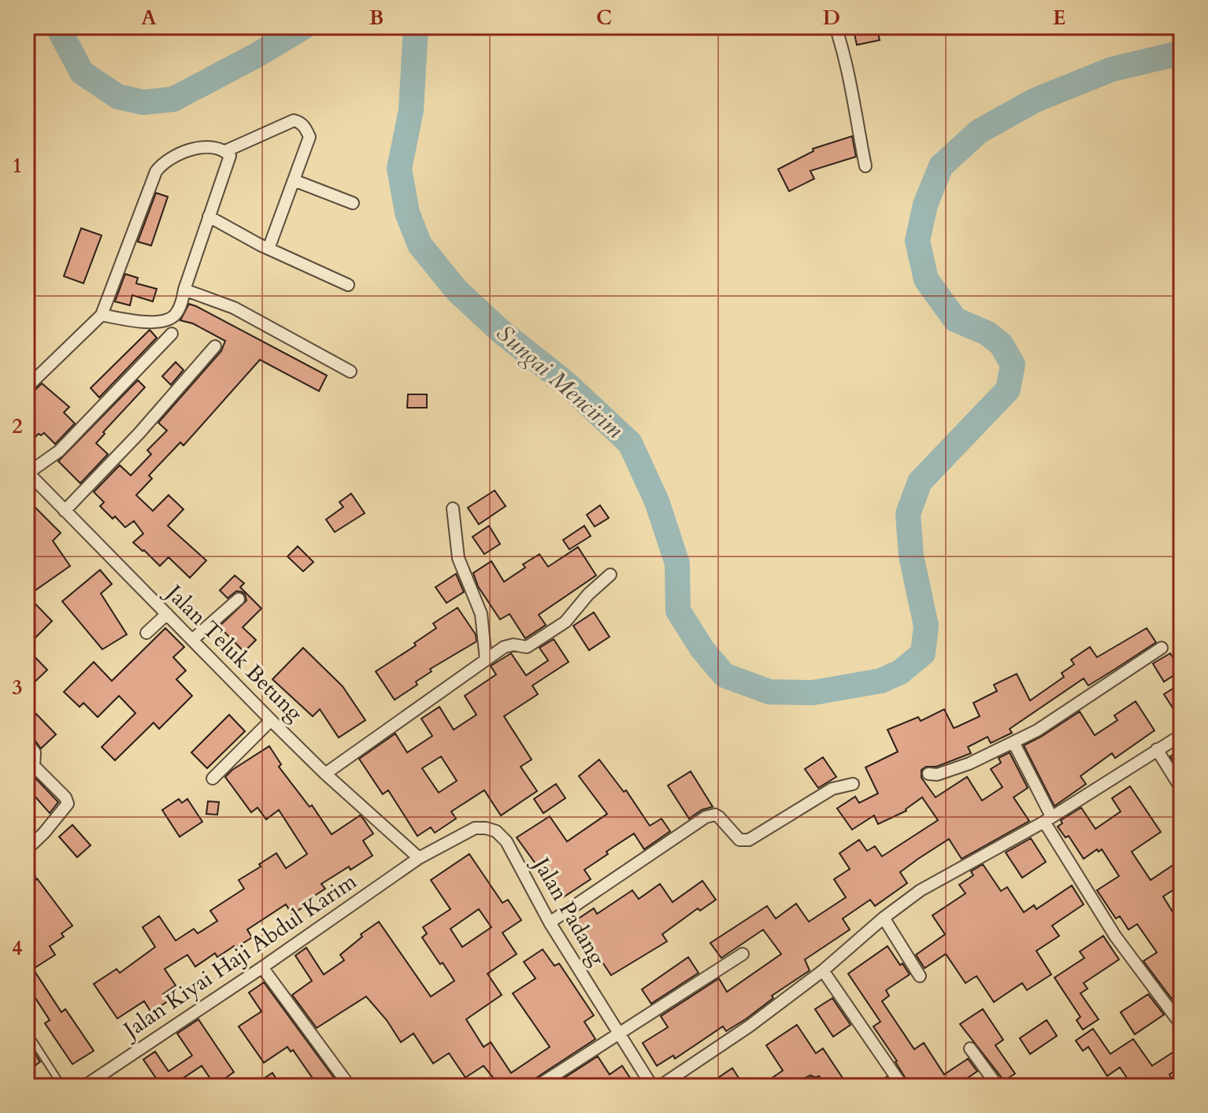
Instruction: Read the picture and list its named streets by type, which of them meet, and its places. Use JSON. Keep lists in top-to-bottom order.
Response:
{
  "streets": {
    "street": ["Jalan Teluk Betung", "Jalan Padang", "Jalan Kiyai Haji Abdul Karim"]
  },
  "crossings": [
    ["Jalan Teluk Betung", "Jalan Padang"],
    ["Jalan Teluk Betung", "Jalan Kiyai Haji Abdul Karim"],
    ["Jalan Padang", "Jalan Kiyai Haji Abdul Karim"]
  ],
  "water": ["Sungai Mencirim"],
  "grid": {
    "columns": [
      "A",
      "B",
      "C",
      "D",
      "E"
    ],
    "rows": [
      "1",
      "2",
      "3",
      "4"
    ]
  }
}
